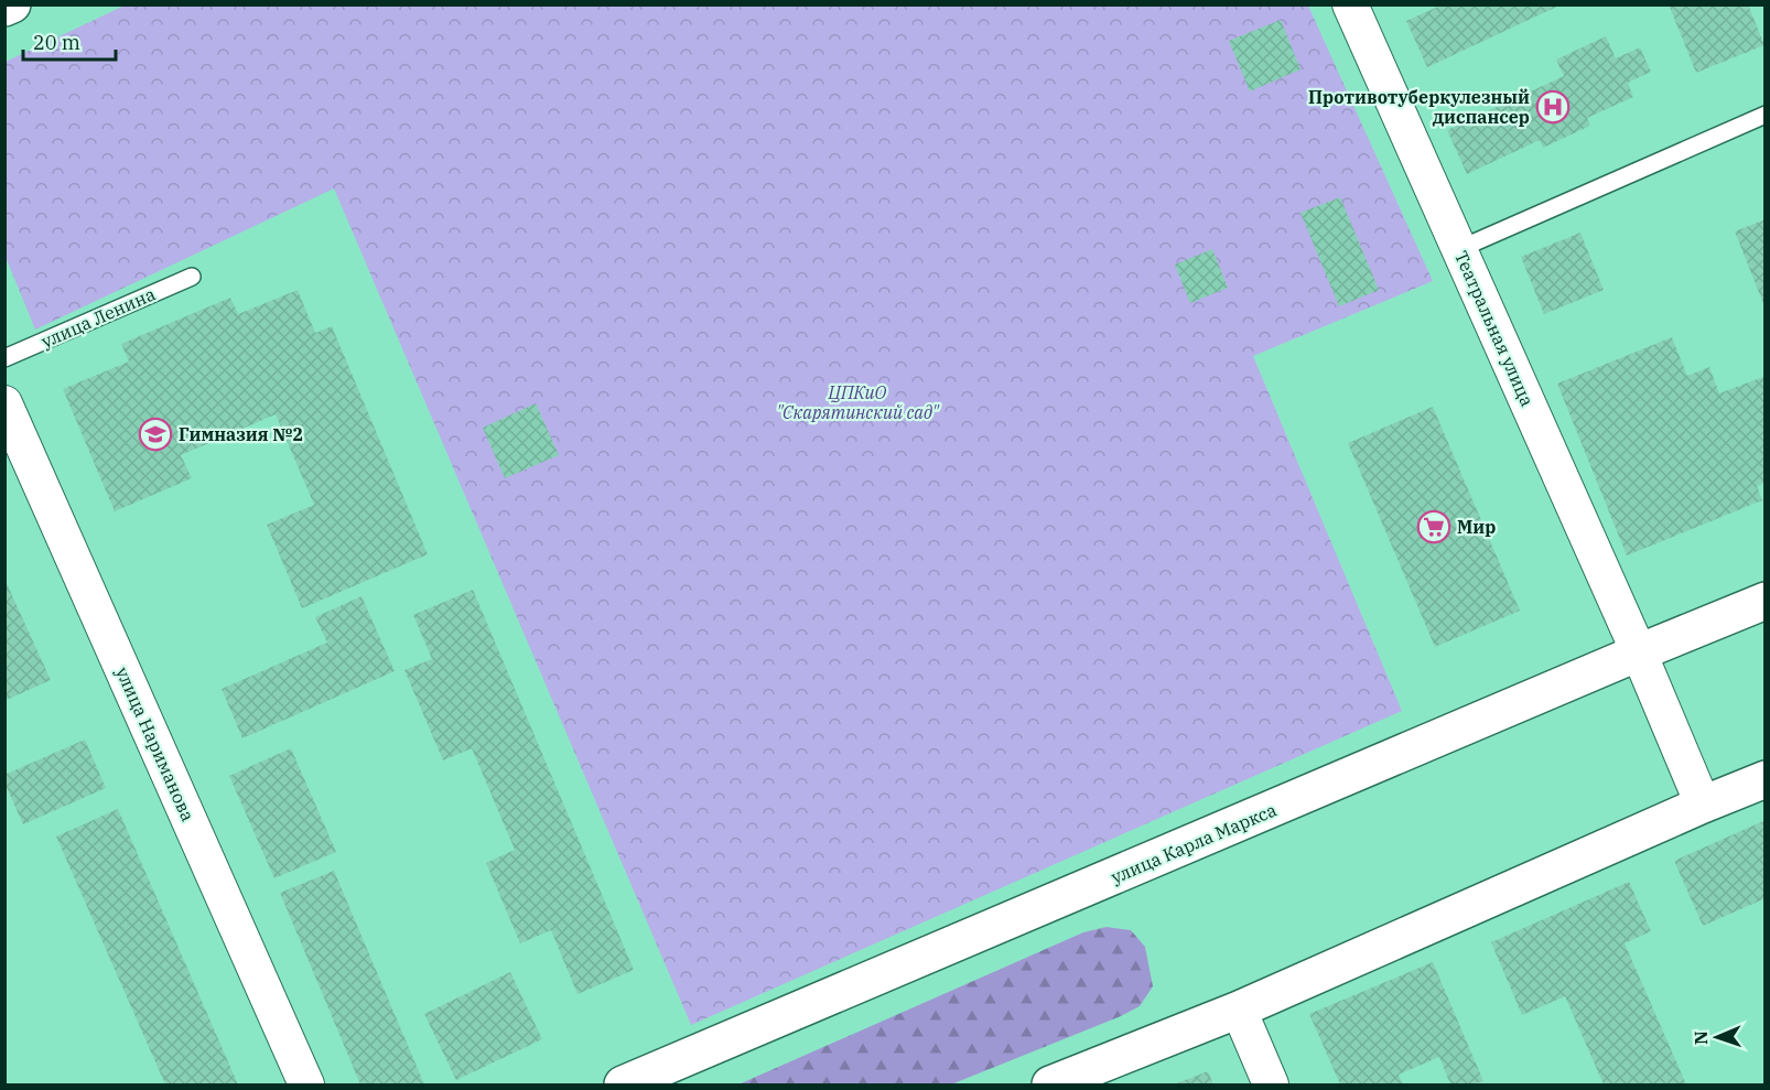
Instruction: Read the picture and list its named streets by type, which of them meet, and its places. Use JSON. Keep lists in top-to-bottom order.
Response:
{
  "streets": {
    "main road": ["улица Карла Маркса"],
    "street": ["Театральная улица", "улица Нариманова"],
    "lane": ["улица Ленина"]
  },
  "crossings": [
    ["Театральная улица", "улица Карла Маркса"]
  ],
  "parks": ["ЦПКиО \"Скарятинский сад\""],
  "places": {
    "hospital": ["Противотуберкулезный диспансер"],
    "school or university": ["Гимназия №2"],
    "supermarket": ["Мир"]
  },
  "scale_bar": "20 m",
  "north": "left"
}
